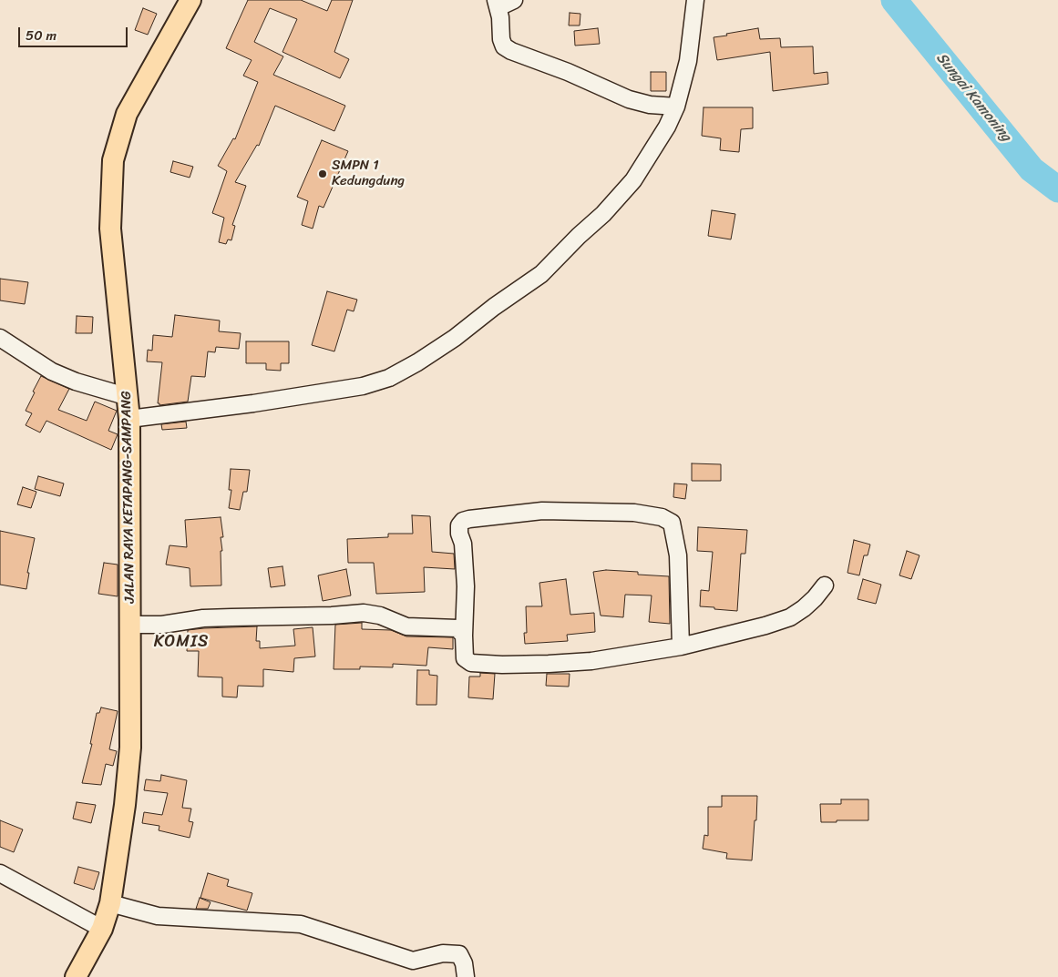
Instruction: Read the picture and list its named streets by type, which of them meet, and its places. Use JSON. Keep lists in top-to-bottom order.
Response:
{
  "streets": {
    "main road": ["JALAN RAYA KETAPANG-SAMPANG"]
  },
  "districts": ["KOMIS"],
  "water": ["Sungai Kamoning"],
  "places": ["SMPN 1 Kedungdung"],
  "scale_bar": "50 m"
}
